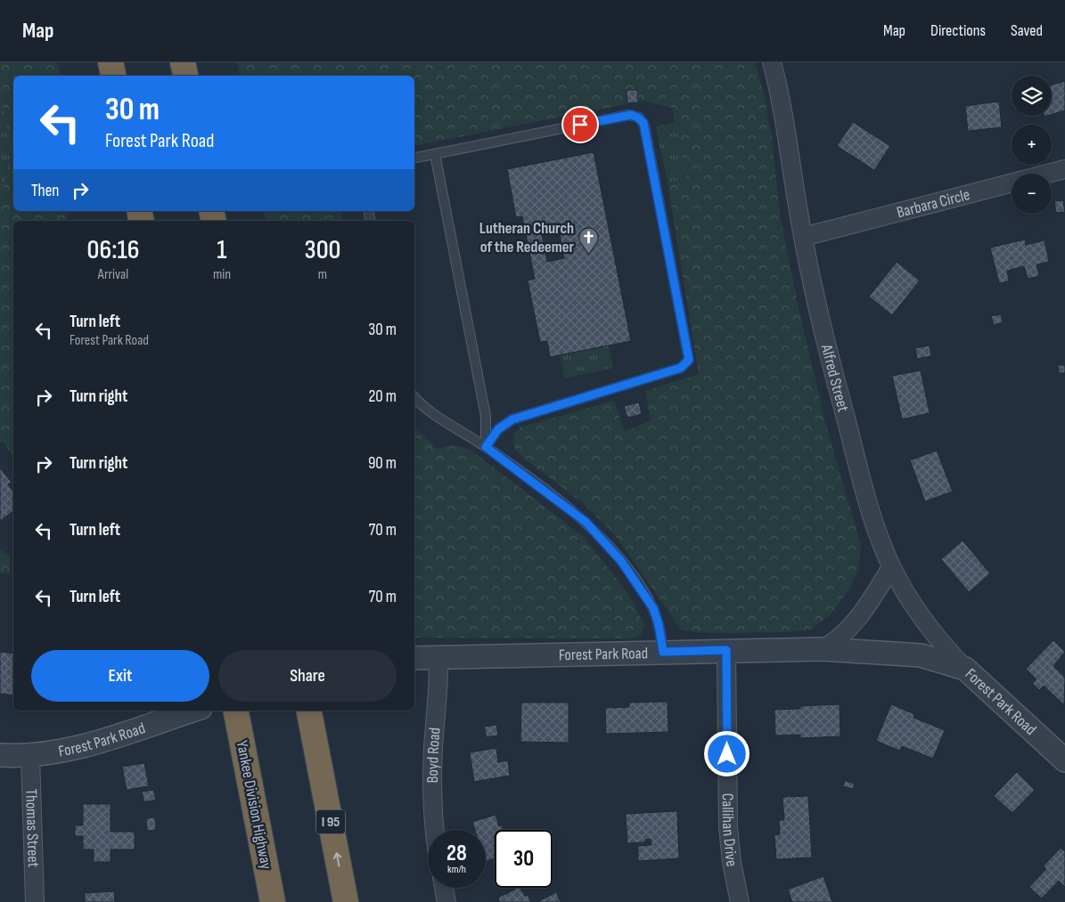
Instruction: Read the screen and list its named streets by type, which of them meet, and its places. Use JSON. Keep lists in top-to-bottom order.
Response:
{
  "streets": {
    "highway": ["Yankee Division Highway", "I 95"],
    "street": [
      "Barbara Circle",
      "Alfred Street",
      "Forest Park Road",
      "Boyd Road",
      "Thomas Street",
      "Callihan Drive"
    ]
  },
  "crossings": [
    ["Barbara Circle", "Alfred Street"],
    ["Alfred Street", "Forest Park Road"],
    ["Forest Park Road", "Boyd Road"],
    ["Forest Park Road", "Thomas Street"],
    ["Forest Park Road", "Callihan Drive"]
  ],
  "places": {
    "church": ["Lutheran Church of the Redeemer"]
  },
  "page": {
    "header": "Map",
    "nav": ["Map", "Directions", "Saved"],
    "map_buttons": ["+", "−"],
    "turn": ["30 m", "Forest Park Road"],
    "then": "Then",
    "eta": [
      "06:16",
      "Arrival",
      "1",
      "min",
      "300",
      "m"
    ],
    "list": [
      {
        "name": "Turn left",
        "note": "Forest Park Road",
        "value": "30 m"
      },
      {
        "name": "Turn right",
        "value": "20 m"
      },
      {
        "name": "Turn right",
        "value": "90 m"
      },
      {
        "name": "Turn left",
        "value": "70 m"
      },
      {
        "name": "Turn left",
        "value": "70 m"
      }
    ],
    "buttons": ["Exit", "Share"],
    "speed": "28 km/h",
    "limit": "30"
  }
}
